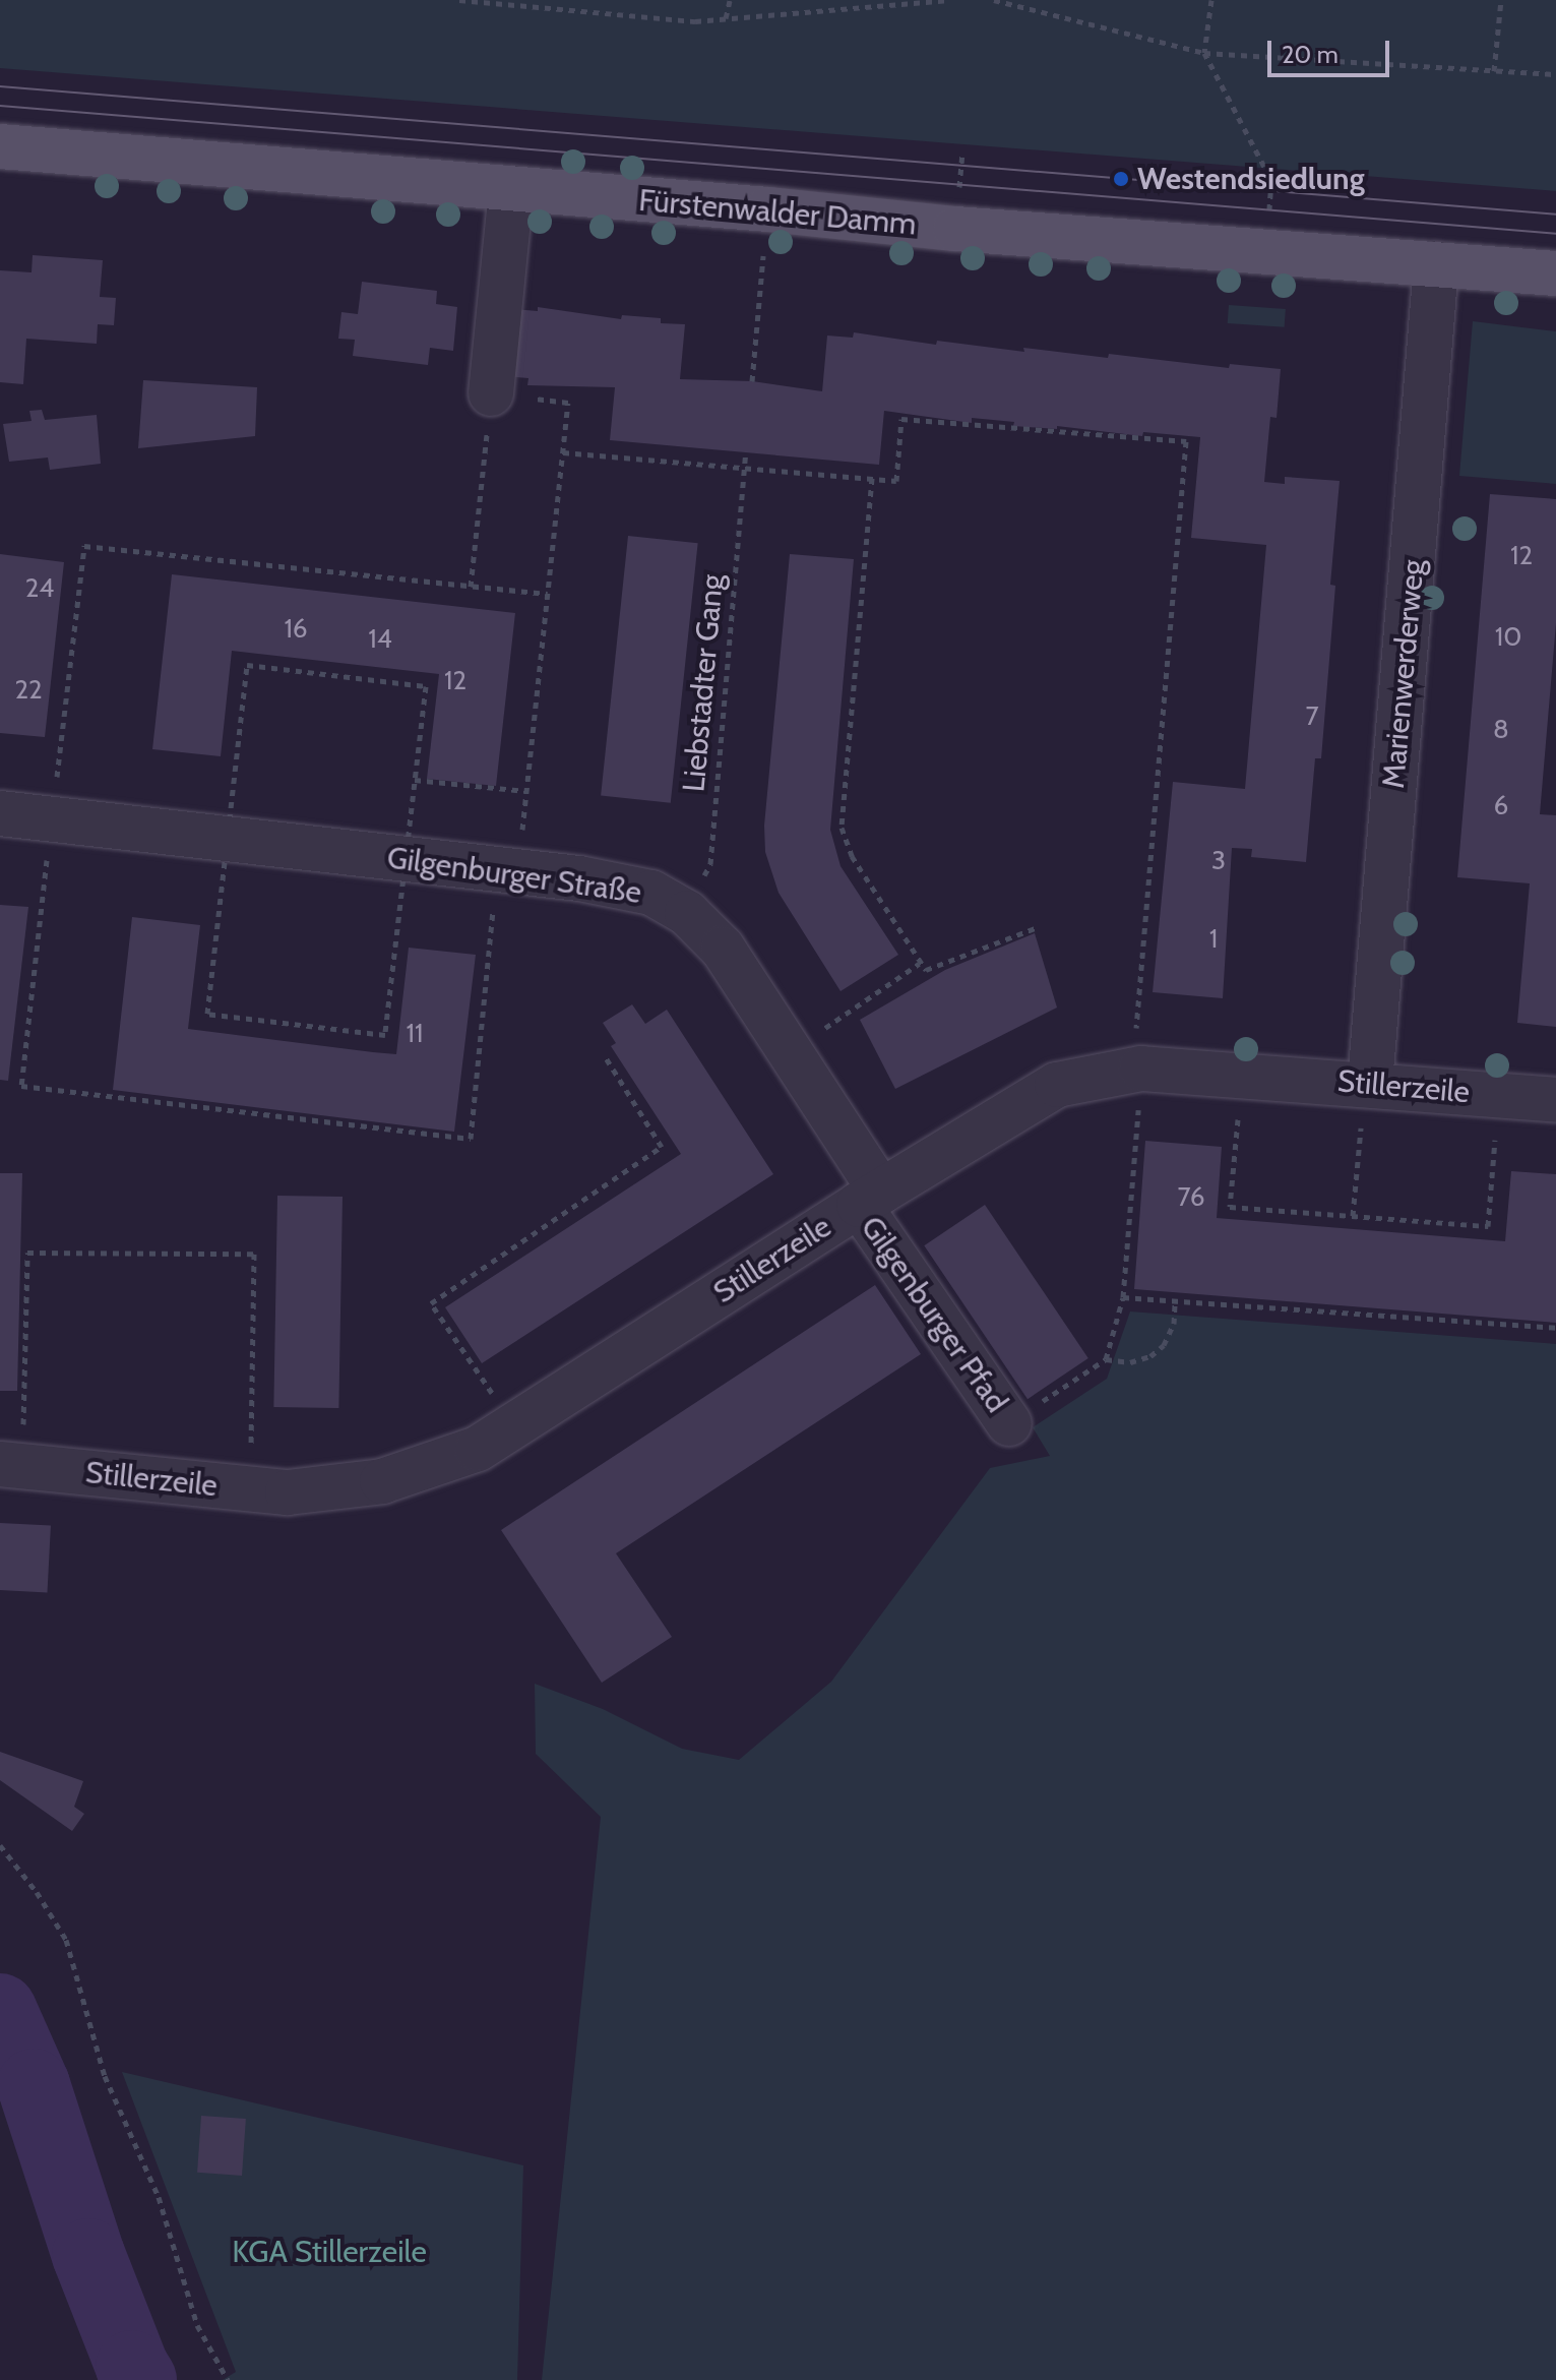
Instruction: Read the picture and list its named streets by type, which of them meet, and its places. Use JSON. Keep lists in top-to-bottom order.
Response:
{
  "streets": {
    "main road": ["Fürstenwalder Damm"],
    "street": [
      "Marienwerderweg",
      "Gilgenburger Straße",
      "Stillerzeile",
      "Gilgenburger Pfad"
    ],
    "path": ["Liebstadter Gang"]
  },
  "crossings": [
    ["Fürstenwalder Damm", "Marienwerderweg"],
    ["Marienwerderweg", "Stillerzeile"],
    ["Liebstadter Gang", "Gilgenburger Straße"],
    ["Gilgenburger Straße", "Stillerzeile"],
    ["Gilgenburger Straße", "Gilgenburger Pfad"],
    ["Stillerzeile", "Gilgenburger Pfad"]
  ],
  "parks": ["KGA Stillerzeile"],
  "places": ["Westendsiedlung"],
  "house_numbers": [
    "12",
    "24",
    "16",
    "10",
    "14",
    "12",
    "22",
    "7",
    "8",
    "6",
    "3",
    "1",
    "11",
    "76"
  ],
  "scale_bar": "20 m"
}
